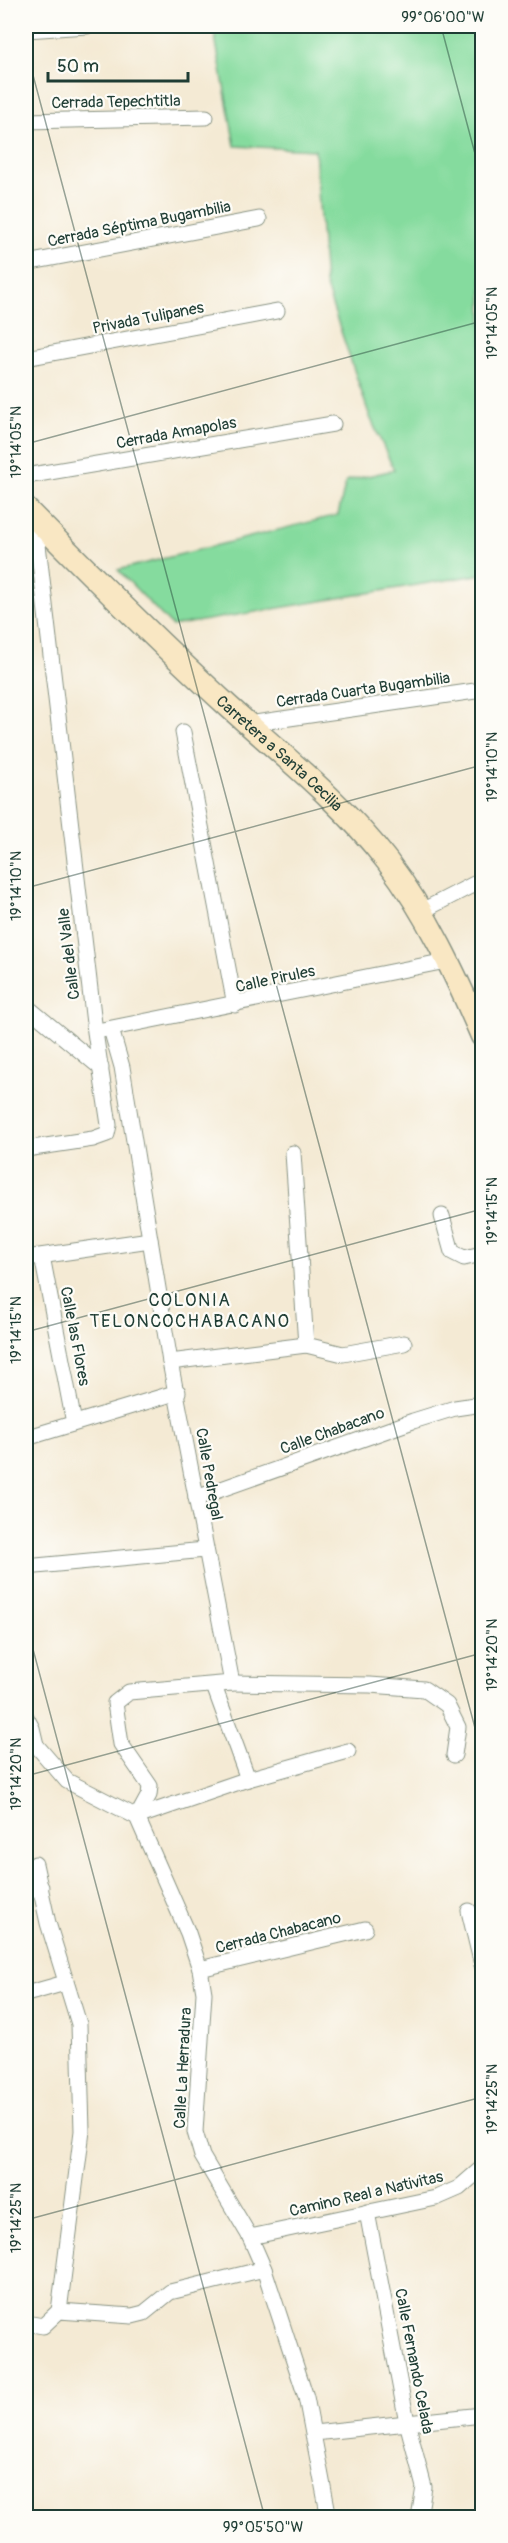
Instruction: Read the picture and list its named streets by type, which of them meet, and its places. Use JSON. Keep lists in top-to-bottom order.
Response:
{
  "streets": {
    "main road": ["Carretera a Santa Cecilia"],
    "street": [
      "Cerrada Tepechtitla",
      "Cerrada Séptima Bugambilia",
      "Privada Tulipanes",
      "Cerrada Amapolas",
      "Cerrada Cuarta Bugambilia",
      "Calle del Valle",
      "Calle Pirules",
      "Calle las Flores",
      "Calle Chabacano",
      "Calle Pedregal",
      "Cerrada Chabacano",
      "Calle La Herradura",
      "Camino Real a Nativitas",
      "Calle Fernando Celada"
    ]
  },
  "crossings": [
    ["Cerrada Cuarta Bugambilia", "Carretera a Santa Cecilia"],
    ["Carretera a Santa Cecilia", "Calle del Valle"],
    ["Carretera a Santa Cecilia", "Calle Pirules"],
    ["Calle del Valle", "Calle Pirules"],
    ["Calle Pirules", "Calle Pedregal"],
    ["Calle Chabacano", "Calle Pedregal"],
    ["Cerrada Chabacano", "Calle La Herradura"],
    ["Calle La Herradura", "Camino Real a Nativitas"],
    ["Camino Real a Nativitas", "Calle Fernando Celada"]
  ],
  "districts": ["COLONIA TELONCOCHABACANO"],
  "scale_bar": "50 m",
  "coordinates": [
    "99°06'00\"W",
    "19°14'05\"N",
    "19°14'10\"N",
    "19°14'15\"N",
    "19°14'20\"N",
    "19°14'25\"N",
    "99°05'50\"W"
  ]
}
